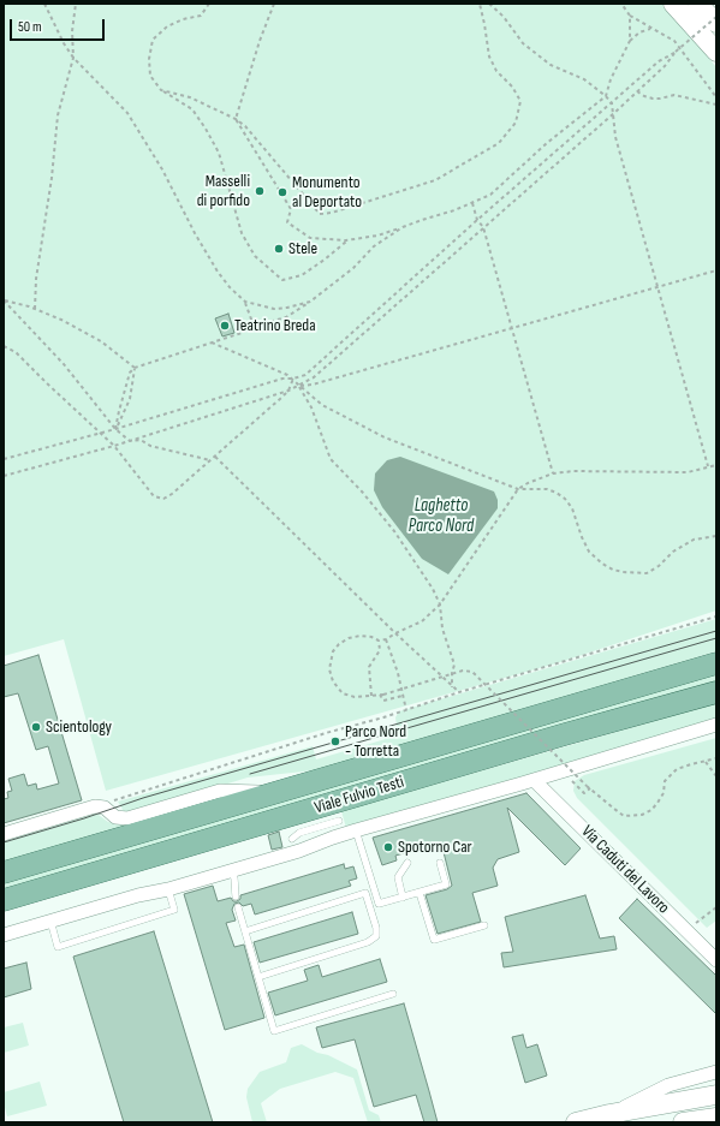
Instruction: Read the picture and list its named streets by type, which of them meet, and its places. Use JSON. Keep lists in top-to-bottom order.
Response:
{
  "streets": {
    "main road": ["Viale Fulvio Testi"],
    "street": ["Via Caduti del Lavoro"]
  },
  "crossings": [
    ["Viale Fulvio Testi", "Via Caduti del Lavoro"]
  ],
  "water": ["Laghetto Parco Nord"],
  "places": [
    "Masselli di porfido",
    "Monumento al Deportato",
    "Stele",
    "Teatrino Breda",
    "Scientology",
    "Parco Nord - Torretta",
    "Spotorno Car"
  ],
  "scale_bar": "50 m"
}
